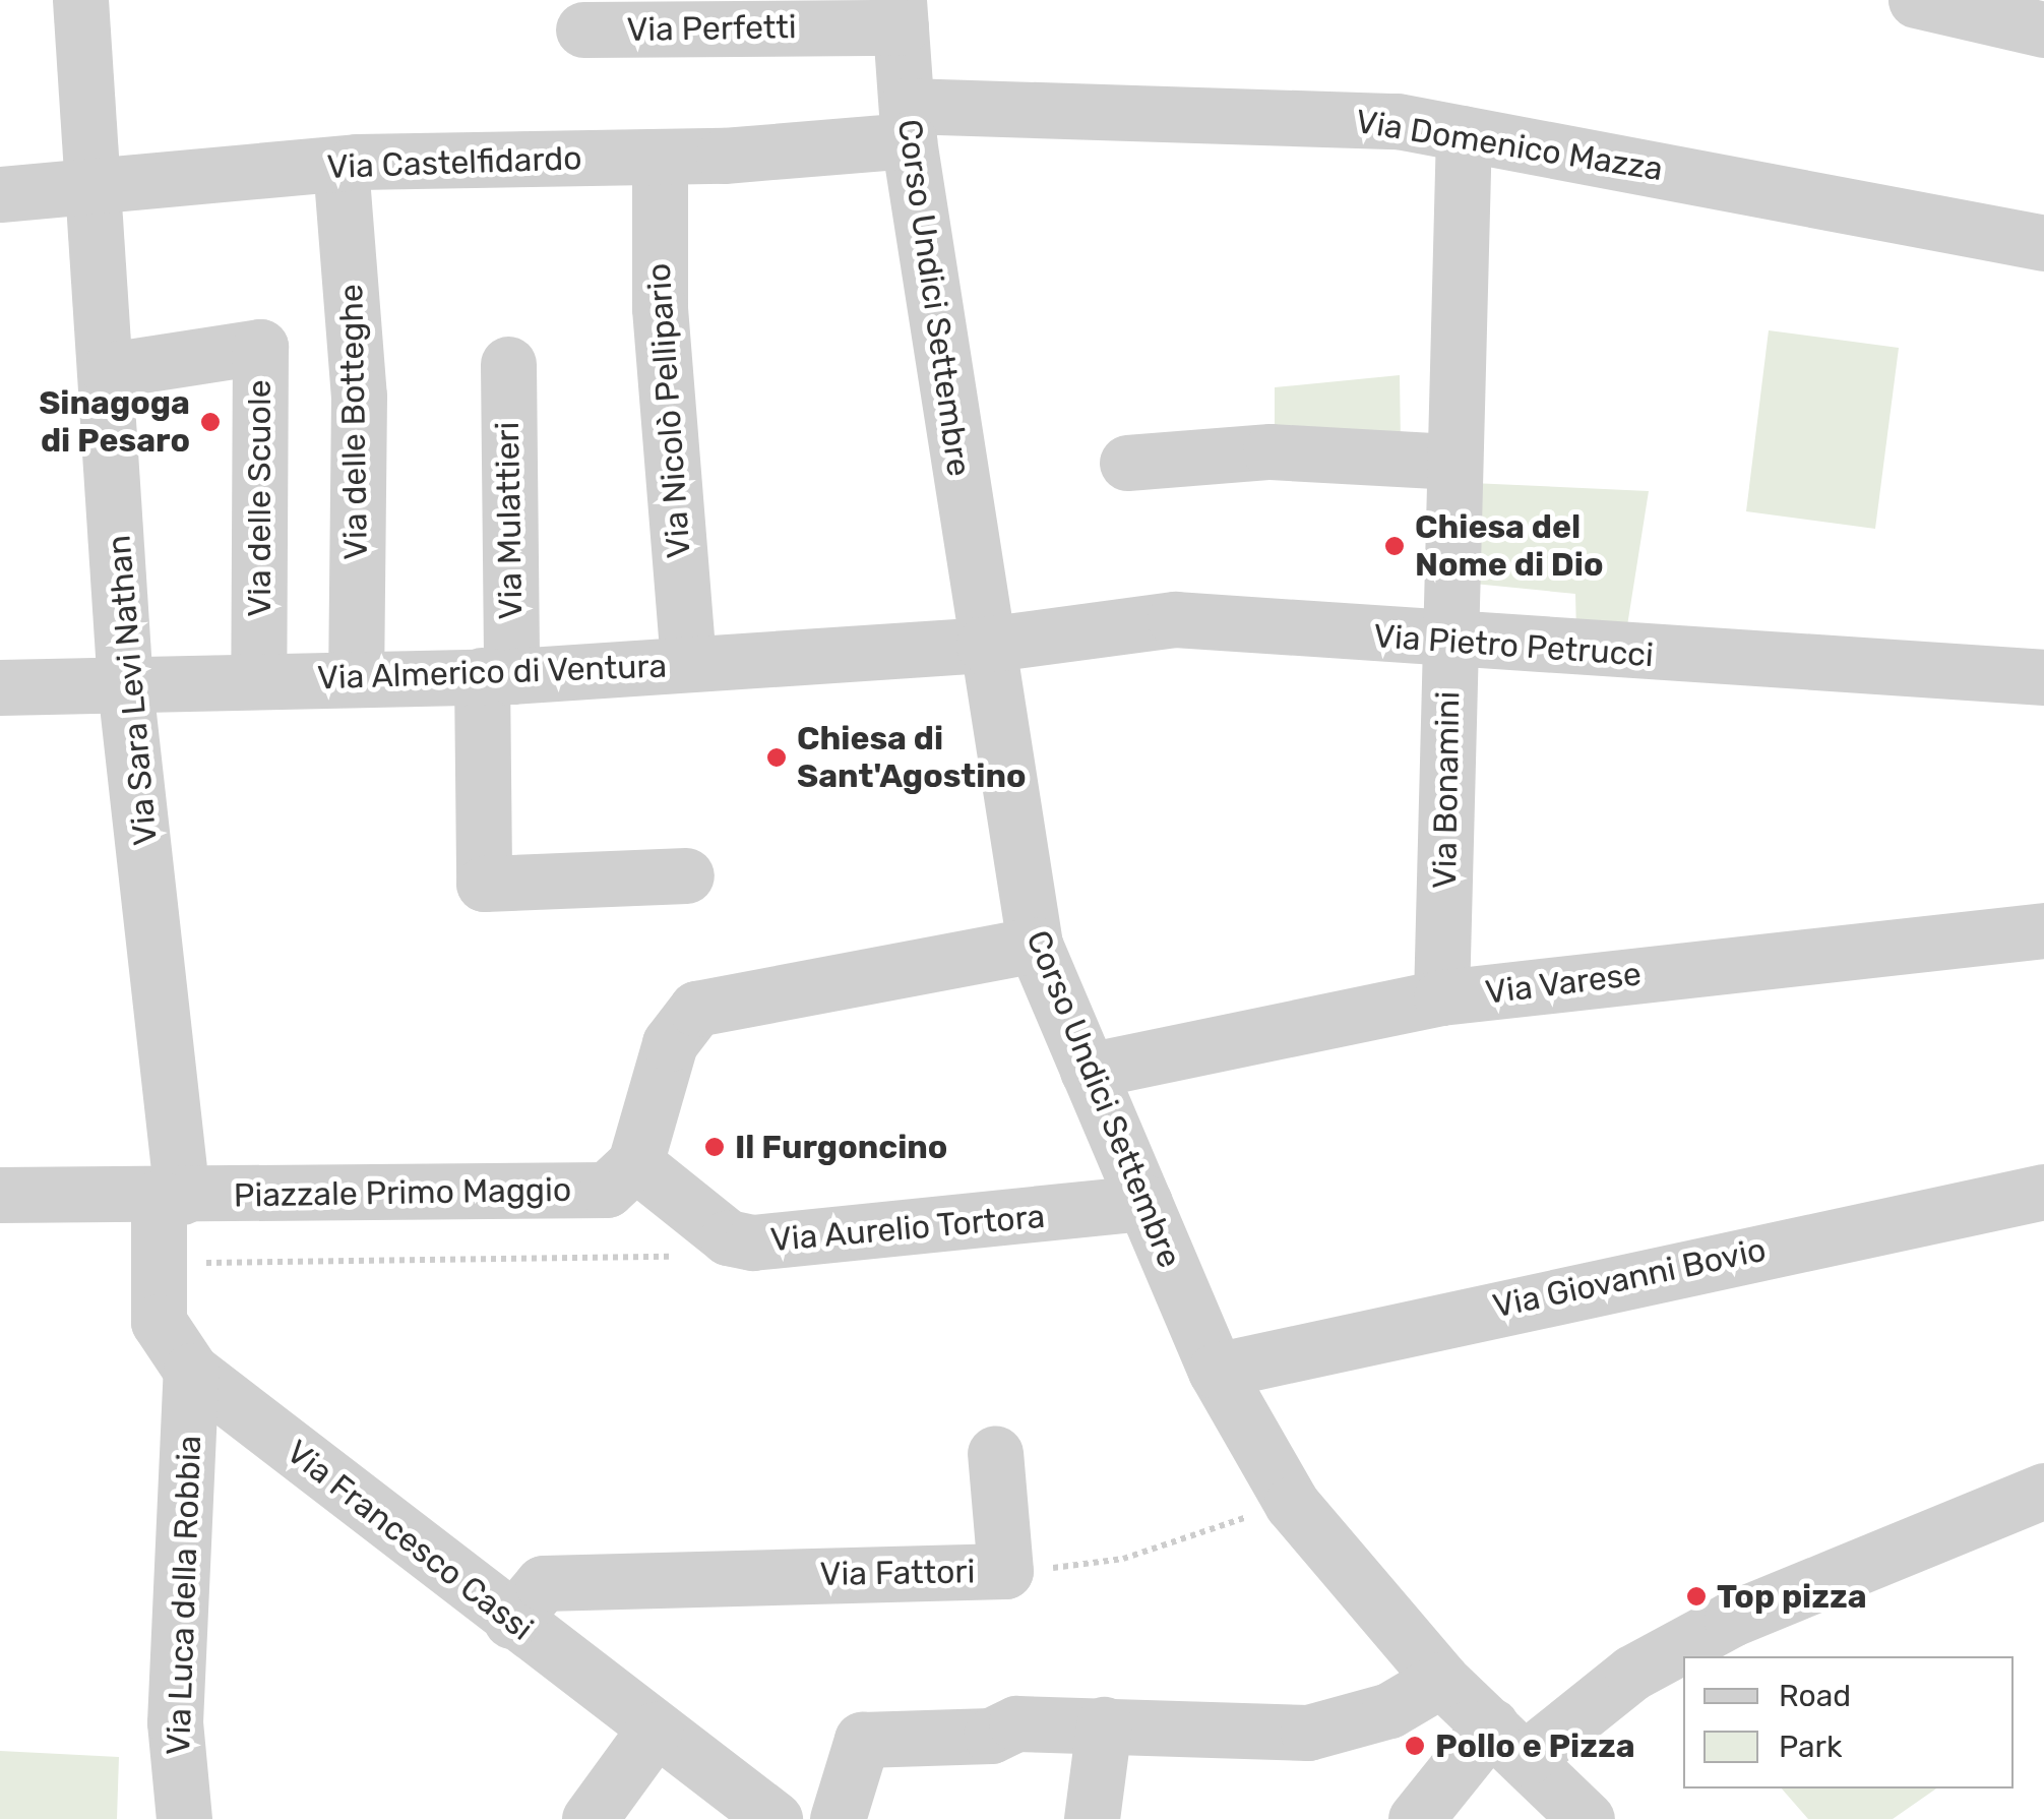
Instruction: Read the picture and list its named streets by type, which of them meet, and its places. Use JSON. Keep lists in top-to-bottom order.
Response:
{
  "streets": {
    "street": [
      "Via Perfetti",
      "Via Domenico Mazza",
      "Via Castelfidardo",
      "Corso Undici Settembre",
      "Via Nicolò Pellipario",
      "Via delle Botteghe",
      "Via delle Scuole",
      "Via Mulattieri",
      "Via Pietro Petrucci",
      "Via Almerico di Ventura",
      "Via Sara Levi Nathan",
      "Via Bonamini",
      "Via Varese",
      "Piazzale Primo Maggio",
      "Via Aurelio Tortora",
      "Via Giovanni Bovio",
      "Via Francesco Cassi",
      "Via Fattori",
      "Via Luca della Robbia"
    ]
  },
  "crossings": [
    ["Via Perfetti", "Corso Undici Settembre"],
    ["Via Domenico Mazza", "Via Castelfidardo"],
    ["Via Domenico Mazza", "Corso Undici Settembre"],
    ["Via Domenico Mazza", "Via Bonamini"],
    ["Via Castelfidardo", "Corso Undici Settembre"],
    ["Via Castelfidardo", "Via Nicolò Pellipario"],
    ["Via Castelfidardo", "Via delle Botteghe"],
    ["Via Castelfidardo", "Via Sara Levi Nathan"],
    ["Corso Undici Settembre", "Via Pietro Petrucci"],
    ["Corso Undici Settembre", "Via Almerico di Ventura"],
    ["Corso Undici Settembre", "Via Varese"],
    ["Corso Undici Settembre", "Via Aurelio Tortora"],
    ["Corso Undici Settembre", "Via Giovanni Bovio"],
    ["Corso Undici Settembre", "Via Fattori"],
    ["Via Nicolò Pellipario", "Via Almerico di Ventura"],
    ["Via delle Botteghe", "Via Almerico di Ventura"],
    ["Via delle Scuole", "Via Almerico di Ventura"],
    ["Via delle Scuole", "Via Sara Levi Nathan"],
    ["Via Mulattieri", "Via Almerico di Ventura"],
    ["Via Pietro Petrucci", "Via Almerico di Ventura"],
    ["Via Pietro Petrucci", "Via Bonamini"],
    ["Via Almerico di Ventura", "Via Sara Levi Nathan"],
    ["Via Sara Levi Nathan", "Piazzale Primo Maggio"],
    ["Via Sara Levi Nathan", "Via Francesco Cassi"],
    ["Via Bonamini", "Via Varese"],
    ["Piazzale Primo Maggio", "Via Aurelio Tortora"],
    ["Piazzale Primo Maggio", "Via Francesco Cassi"],
    ["Via Francesco Cassi", "Via Fattori"],
    ["Via Francesco Cassi", "Via Luca della Robbia"]
  ],
  "places": [
    "Sinagoga di Pesaro",
    "Chiesa del Nome di Dio",
    "Chiesa di Sant'Agostino",
    "Il Furgoncino",
    "Top pizza",
    "Pollo e Pizza"
  ],
  "legend": ["Road", "Park"]
}
